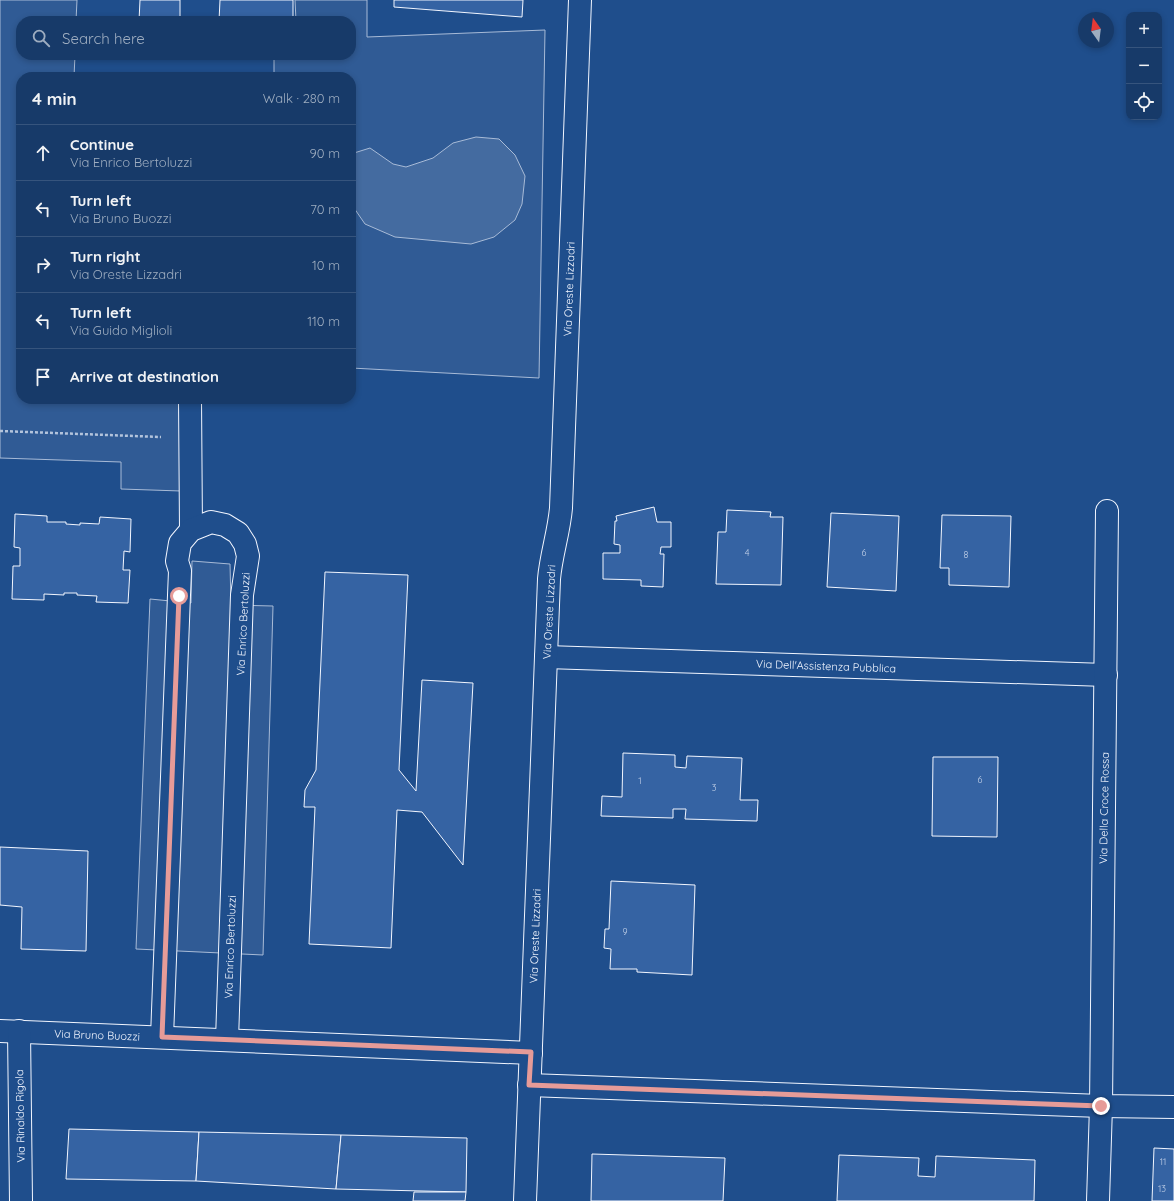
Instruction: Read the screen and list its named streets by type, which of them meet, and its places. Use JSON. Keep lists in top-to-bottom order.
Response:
{
  "streets": {
    "street": [
      "Via Oreste Lizzadri",
      "Via Enrico Bertoluzzi",
      "Via Dell'Assistenza Pubblica",
      "Via Della Croce Rossa",
      "Via Bruno Buozzi",
      "Via Rinaldo Rigola"
    ]
  },
  "crossings": [
    ["Via Oreste Lizzadri", "Via Dell'Assistenza Pubblica"],
    ["Via Oreste Lizzadri", "Via Bruno Buozzi"],
    ["Via Enrico Bertoluzzi", "Via Bruno Buozzi"],
    ["Via Dell'Assistenza Pubblica", "Via Della Croce Rossa"],
    ["Via Bruno Buozzi", "Via Rinaldo Rigola"]
  ],
  "house_numbers": [
    "4",
    "6",
    "8",
    "6",
    "1",
    "3",
    "9",
    "11",
    "13"
  ],
  "north": "top",
  "page": {
    "map_buttons": ["+", "−"],
    "search": "Search here",
    "heading": ["4 min", "Walk · 280 m"],
    "list": [
      ["Continue", "Via Enrico Bertoluzzi", "90 m"],
      ["Turn left", "Via Bruno Buozzi", "70 m"],
      ["Turn right", "Via Oreste Lizzadri", "10 m"],
      ["Turn left", "Via Guido Miglioli", "110 m"],
      "Arrive at destination"
    ]
  }
}
